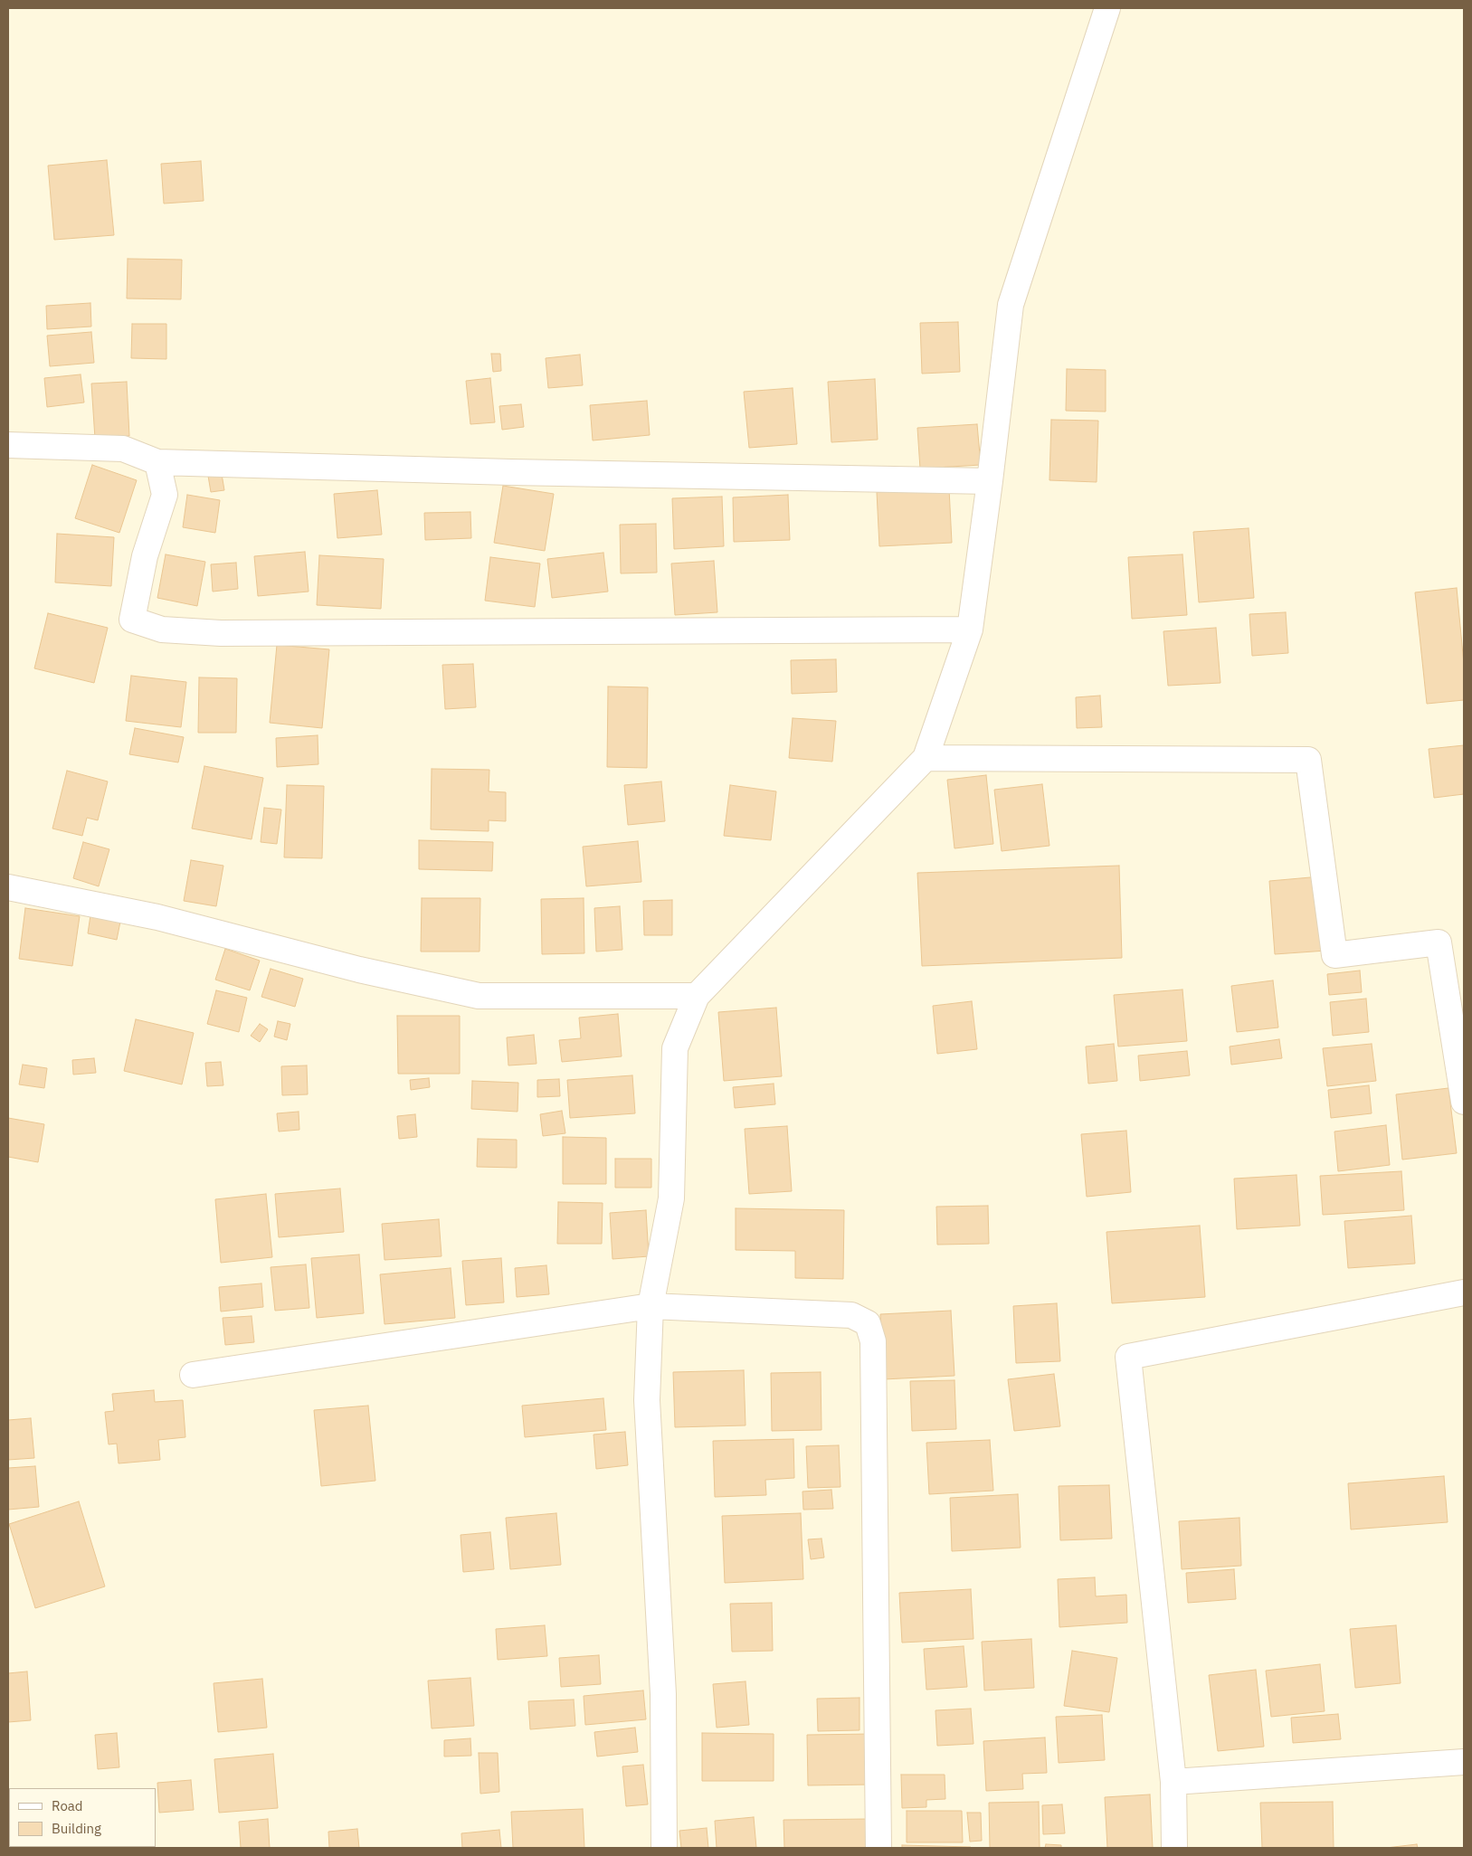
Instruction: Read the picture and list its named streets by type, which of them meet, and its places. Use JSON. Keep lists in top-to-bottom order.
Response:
{
  "legend": ["Road", "Building"]
}
